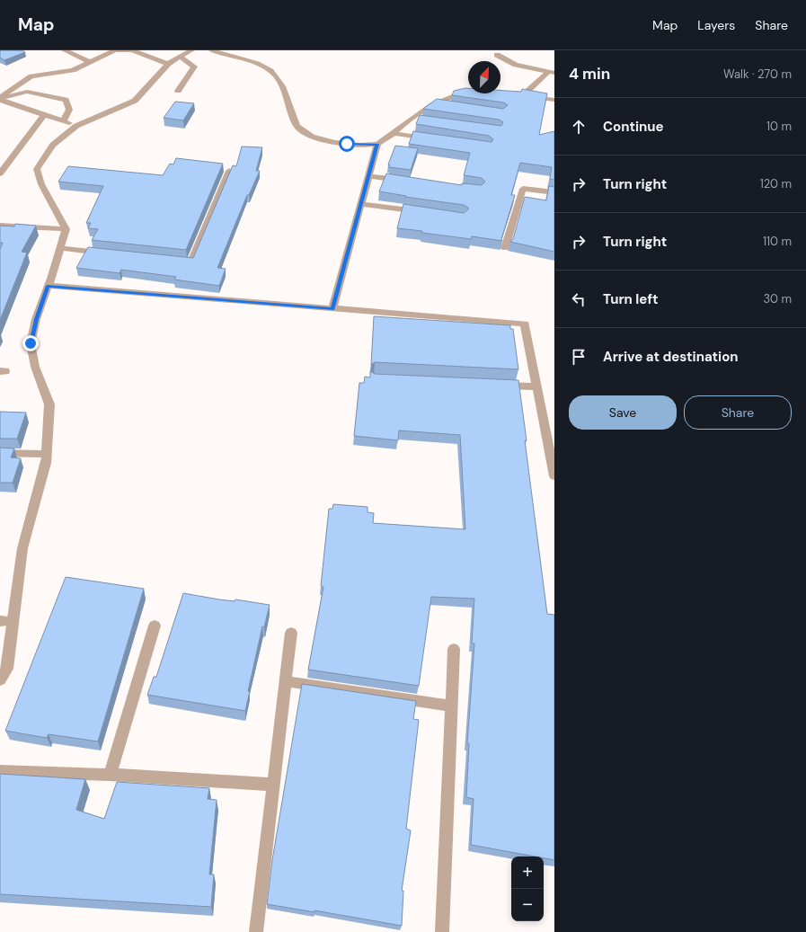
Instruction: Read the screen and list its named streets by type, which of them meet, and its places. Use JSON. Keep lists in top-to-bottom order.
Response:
{
  "north": "top right",
  "page": {
    "header": "Map",
    "nav": ["Map", "Layers", "Share"],
    "heading": ["4 min", "Walk · 270 m"],
    "list": [
      ["Continue", "10 m"],
      ["Turn right", "120 m"],
      ["Turn right", "110 m"],
      ["Turn left", "30 m"],
      "Arrive at destination"
    ],
    "buttons": ["Save", "Share"],
    "map_buttons": ["+", "−"]
  }
}
